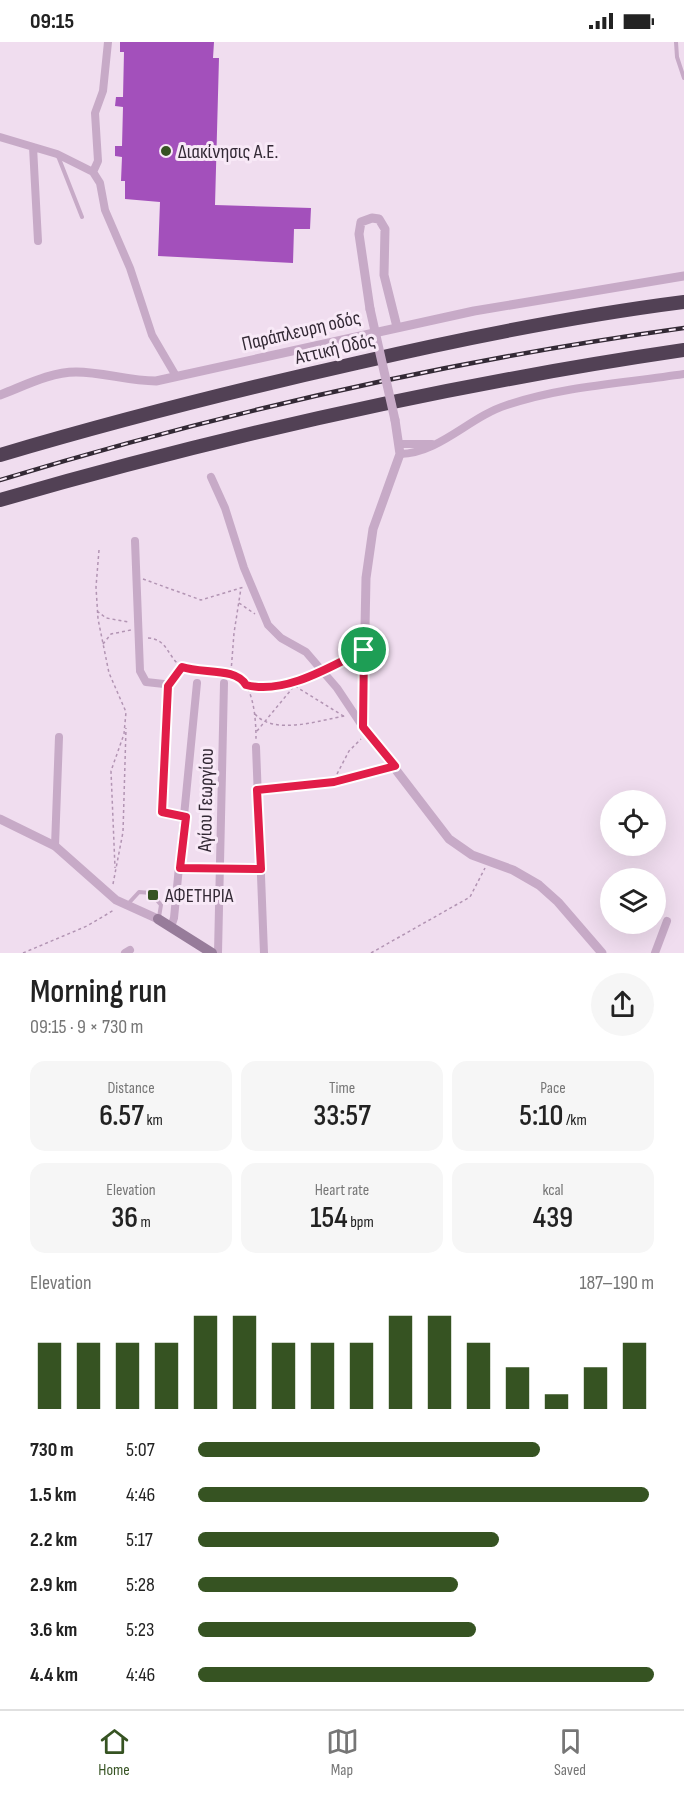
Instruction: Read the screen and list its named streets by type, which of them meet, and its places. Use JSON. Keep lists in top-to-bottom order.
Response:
{
  "streets": {
    "highway": ["Αττική Οδός"],
    "street": ["Παράπλευρη οδός", "Αγίου Γεωργίου"]
  },
  "places": {
    "other": ["Διακίνησις Α.Ε."],
    "transit": ["ΑΦΕΤΗΡΙΑ"]
  },
  "page": {
    "status": "09:15",
    "heading": ["Morning run", "09:15 · 9 × 730 m"],
    "stats": [
      ["Distance", "6.57 km"],
      ["Time", "33:57"],
      ["Pace", "5:10 /km"],
      ["Elevation", "36 m"],
      ["Heart rate", "154 bpm"],
      ["kcal", "439"]
    ],
    "chart": ["Elevation", "187–190 m"],
    "list": [
      {
        "name": "730 m",
        "note": "5:07"
      },
      {
        "name": "1.5 km",
        "note": "4:46"
      },
      {
        "name": "2.2 km",
        "note": "5:17"
      },
      {
        "name": "2.9 km",
        "note": "5:28"
      },
      {
        "name": "3.6 km",
        "note": "5:23"
      },
      {
        "name": "4.4 km",
        "note": "4:46"
      }
    ],
    "tabs": ["Home", "Map", "Saved"]
  }
}
